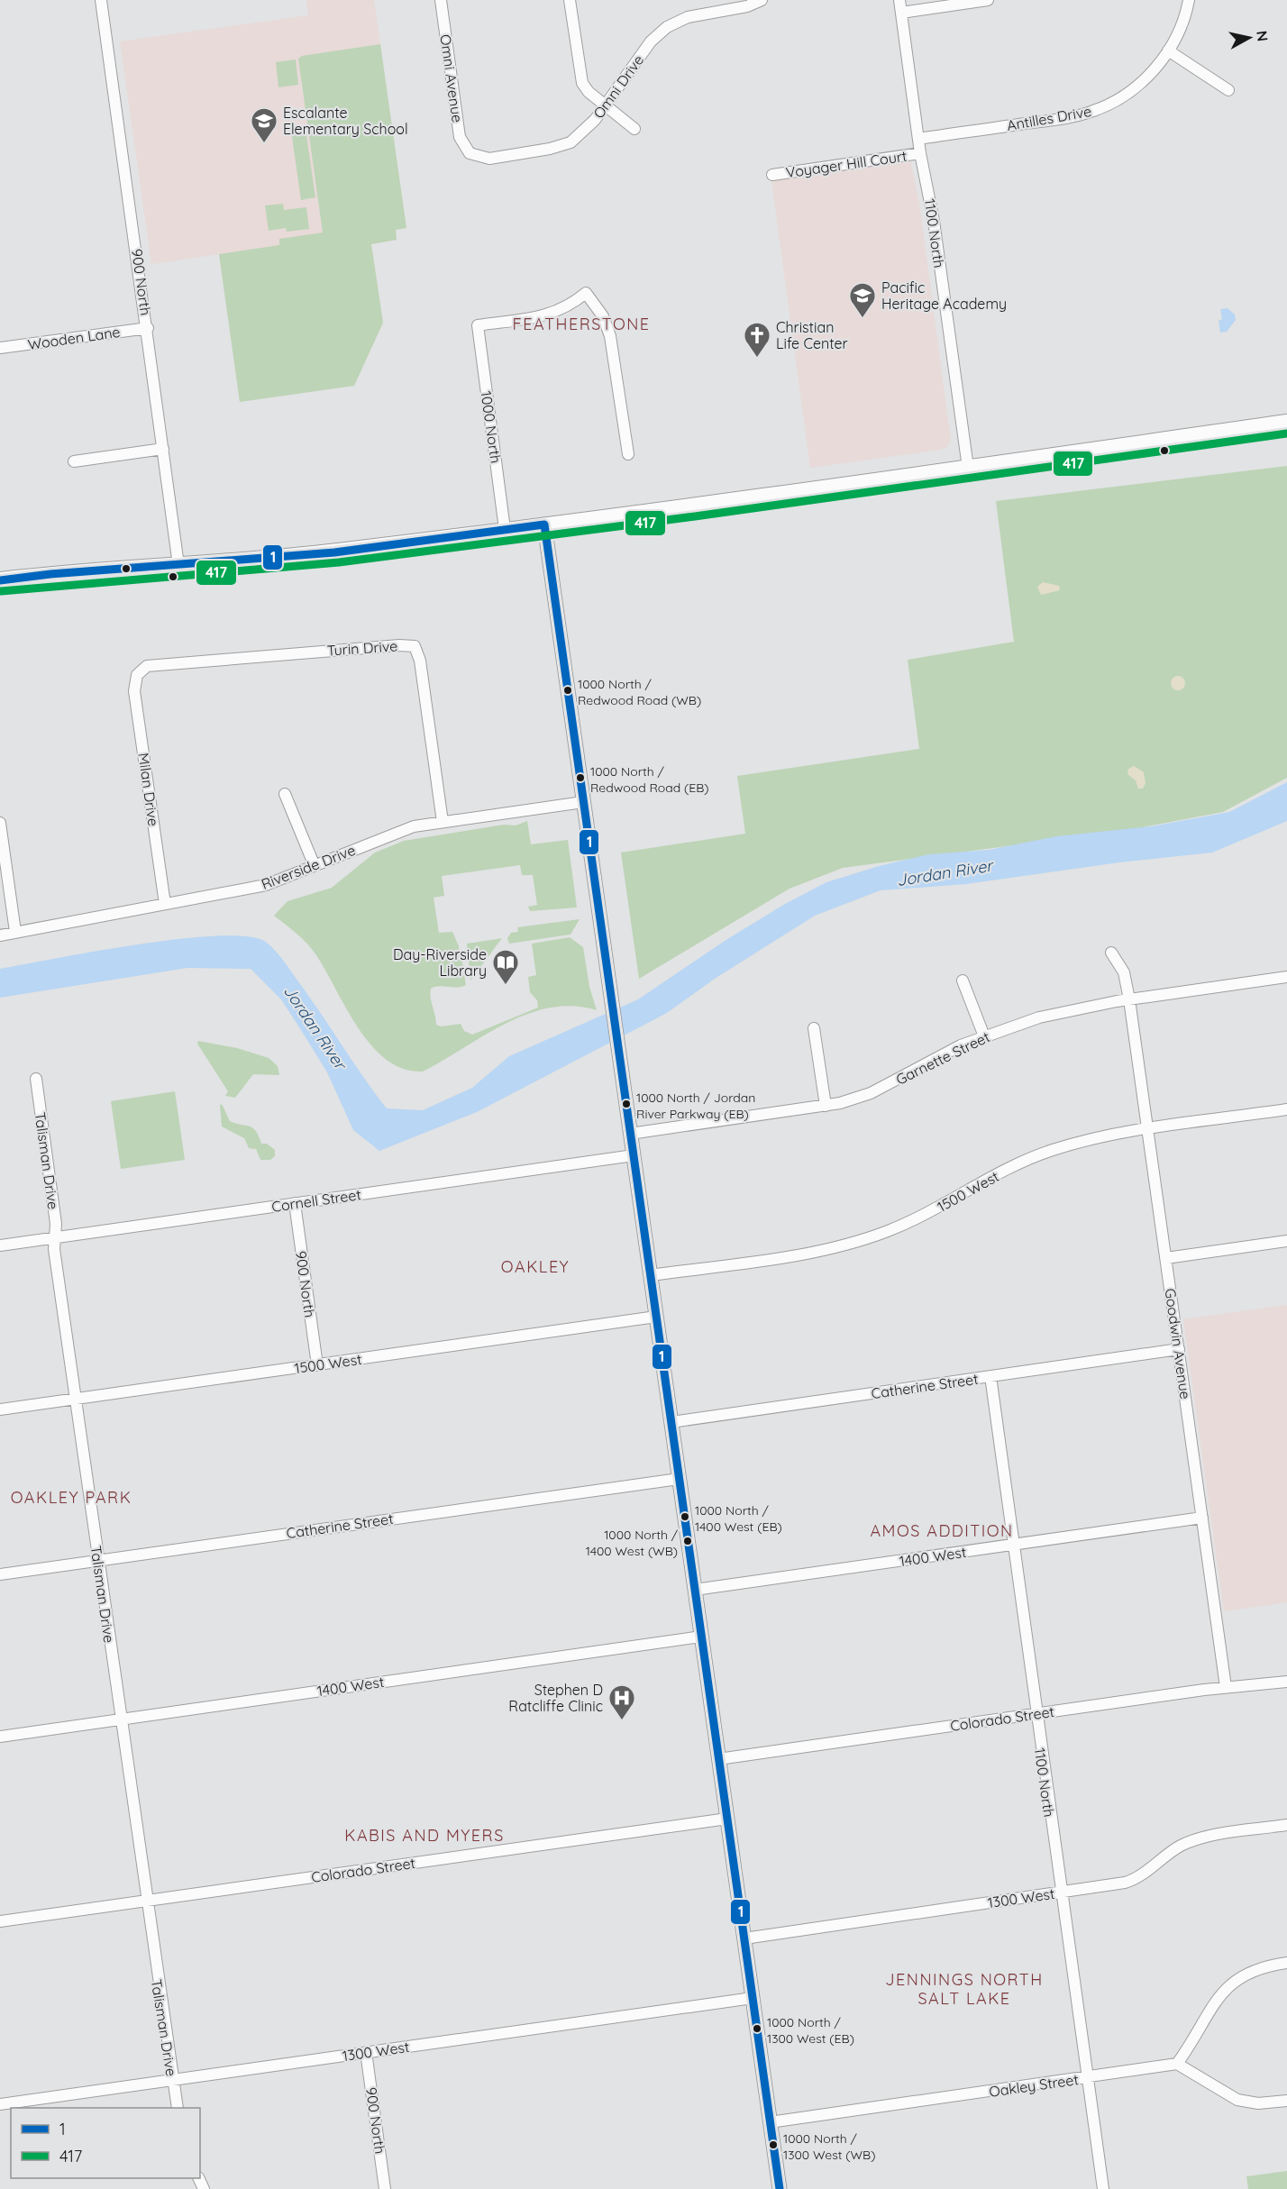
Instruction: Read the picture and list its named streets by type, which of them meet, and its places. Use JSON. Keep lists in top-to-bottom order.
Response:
{
  "streets": {
    "street": [
      "Omni Avenue",
      "Omni Drive",
      "Antilles Drive",
      "Voyager Hill Court",
      "1100 North",
      "900 North",
      "Wooden Lane",
      "1000 North",
      "Turin Drive",
      "Milan Drive",
      "Riverside Drive",
      "Garnette Street",
      "Talisman Drive",
      "1500 West",
      "Cornell Street",
      "Goodwin Avenue",
      "Catherine Street",
      "1400 West",
      "Colorado Street",
      "1300 West",
      "Oakley Street"
    ]
  },
  "crossings": [
    ["Omni Avenue", "Omni Drive"],
    ["Antilles Drive", "1100 North"],
    ["Voyager Hill Court", "1100 North"],
    ["1100 North", "Catherine Street"],
    ["1100 North", "1400 West"],
    ["1100 North", "Colorado Street"],
    ["1100 North", "1300 West"],
    ["1100 North", "Oakley Street"],
    ["900 North", "Wooden Lane"],
    ["900 North", "1500 West"],
    ["900 North", "Cornell Street"],
    ["900 North", "1300 West"],
    ["Turin Drive", "Milan Drive"],
    ["Turin Drive", "Riverside Drive"],
    ["Milan Drive", "Riverside Drive"],
    ["Garnette Street", "Goodwin Avenue"],
    ["Talisman Drive", "1500 West"],
    ["Talisman Drive", "Cornell Street"],
    ["Talisman Drive", "Catherine Street"],
    ["Talisman Drive", "1400 West"],
    ["Talisman Drive", "Colorado Street"],
    ["Talisman Drive", "1300 West"],
    ["1500 West", "Goodwin Avenue"],
    ["Goodwin Avenue", "Catherine Street"],
    ["Goodwin Avenue", "1400 West"],
    ["Goodwin Avenue", "Colorado Street"]
  ],
  "districts": [
    "FEATHERSTONE",
    "OAKLEY",
    "OAKLEY PARK",
    "AMOS ADDITION",
    "KABIS AND MYERS",
    "JENNINGS NORTH SALT LAKE"
  ],
  "water": ["Jordan River"],
  "places": {
    "school or university": ["Escalante Elementary School", "Pacific Heritage Academy"],
    "church": ["Christian Life Center"],
    "other": [
      "1000 North / Redwood Road (WB)",
      "1000 North / Redwood Road (EB)",
      "1000 North / Jordan River Parkway (EB)",
      "1000 North / 1400 West (EB)",
      "1000 North / 1400 West (WB)",
      "1000 North / 1300 West (EB)",
      "1000 North / 1300 West (WB)"
    ],
    "library": ["Day-Riverside Library"],
    "hospital": ["Stephen D Ratcliffe Clinic"]
  },
  "lines": ["transit line 417", "transit line 1"],
  "legend": ["1", "417"],
  "north": "right"
}
